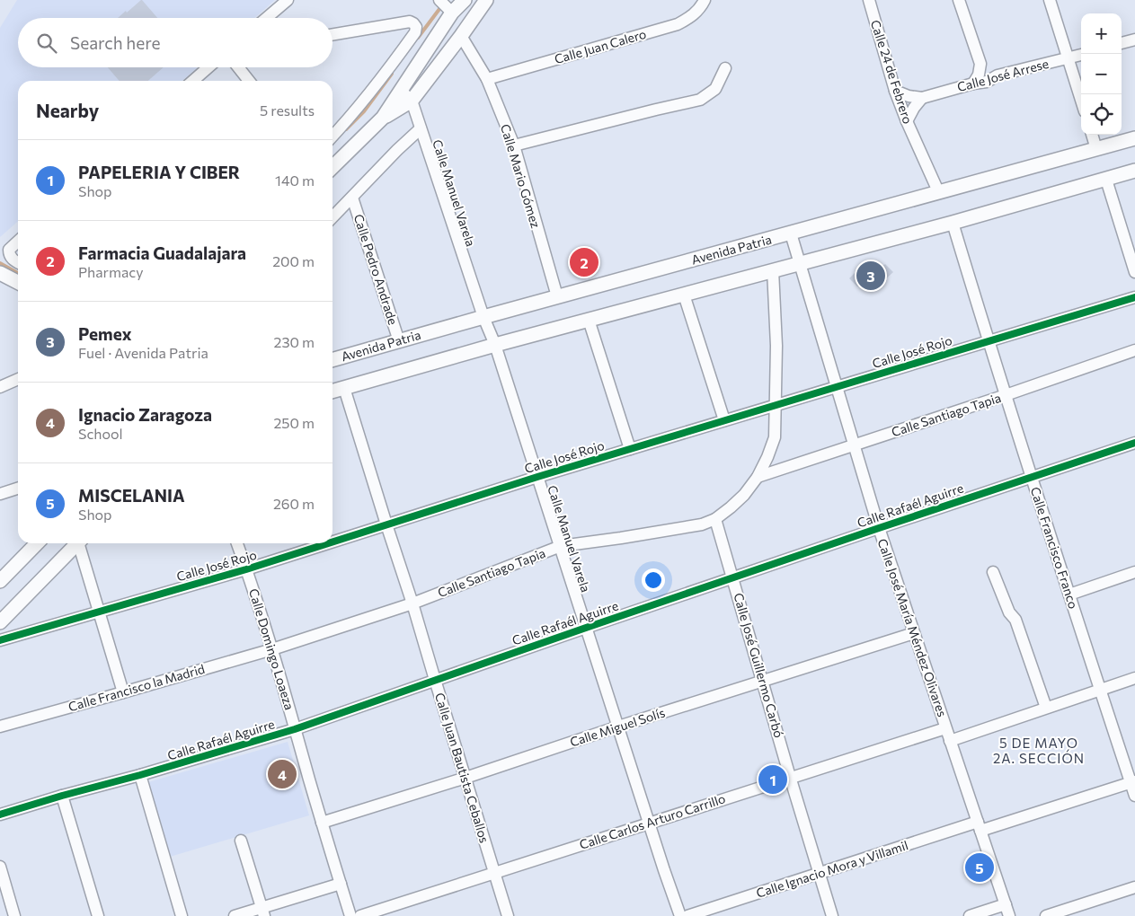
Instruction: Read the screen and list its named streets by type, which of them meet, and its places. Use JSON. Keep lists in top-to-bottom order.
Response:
{
  "streets": {
    "street": [
      "Calle Juan Calero",
      "Calle 24 de Febrero",
      "Calle José Arrese",
      "Calle Mario Gómez",
      "Calle Manuel Varela",
      "Avenida Patria",
      "Calle Pedro Andrade",
      "Calle José Rojo",
      "Calle Santiago Tapia",
      "Calle Rafaél Aguirre",
      "Calle Francisco Franco",
      "Calle José María Méndez Olivares",
      "Calle Domingo Loaeza",
      "Calle José Guillermo Carbó",
      "Calle Francisco la Madrid",
      "Calle Miguel Solís",
      "Calle Juan Bautista Ceballos",
      "Calle Carlos Arturo Carrillo",
      "Calle Ignacio Mora y Villamil"
    ]
  },
  "crossings": [
    ["Calle Juan Calero", "Calle Mario Gómez"],
    ["Calle 24 de Febrero", "Calle José Arrese"],
    ["Calle 24 de Febrero", "Avenida Patria"],
    ["Calle Mario Gómez", "Avenida Patria"],
    ["Calle Manuel Varela", "Avenida Patria"],
    ["Calle Manuel Varela", "Calle José Rojo"],
    ["Calle Manuel Varela", "Calle Santiago Tapia"],
    ["Calle Manuel Varela", "Calle Rafaél Aguirre"],
    ["Calle Manuel Varela", "Calle Miguel Solís"],
    ["Calle Manuel Varela", "Calle Carlos Arturo Carrillo"],
    ["Avenida Patria", "Calle Pedro Andrade"],
    ["Avenida Patria", "Calle José María Méndez Olivares"],
    ["Calle José Rojo", "Calle Francisco Franco"],
    ["Calle José Rojo", "Calle José María Méndez Olivares"],
    ["Calle José Rojo", "Calle Domingo Loaeza"],
    ["Calle José Rojo", "Calle Juan Bautista Ceballos"],
    ["Calle Santiago Tapia", "Calle Francisco Franco"],
    ["Calle Santiago Tapia", "Calle José María Méndez Olivares"],
    ["Calle Santiago Tapia", "Calle Domingo Loaeza"],
    ["Calle Santiago Tapia", "Calle José Guillermo Carbó"],
    ["Calle Santiago Tapia", "Calle Francisco la Madrid"],
    ["Calle Santiago Tapia", "Calle Juan Bautista Ceballos"],
    ["Calle Rafaél Aguirre", "Calle Francisco Franco"],
    ["Calle Rafaél Aguirre", "Calle José María Méndez Olivares"],
    ["Calle Rafaél Aguirre", "Calle Domingo Loaeza"],
    ["Calle Rafaél Aguirre", "Calle José Guillermo Carbó"],
    ["Calle Rafaél Aguirre", "Calle Juan Bautista Ceballos"],
    ["Calle Francisco Franco", "Calle Ignacio Mora y Villamil"],
    ["Calle José María Méndez Olivares", "Calle Miguel Solís"],
    ["Calle José María Méndez Olivares", "Calle Carlos Arturo Carrillo"],
    ["Calle José María Méndez Olivares", "Calle Ignacio Mora y Villamil"],
    ["Calle Domingo Loaeza", "Calle Francisco la Madrid"],
    ["Calle Domingo Loaeza", "Calle Miguel Solís"],
    ["Calle José Guillermo Carbó", "Calle Miguel Solís"],
    ["Calle José Guillermo Carbó", "Calle Carlos Arturo Carrillo"],
    ["Calle José Guillermo Carbó", "Calle Ignacio Mora y Villamil"],
    ["Calle Miguel Solís", "Calle Juan Bautista Ceballos"],
    ["Calle Juan Bautista Ceballos", "Calle Carlos Arturo Carrillo"]
  ],
  "districts": ["5 DE MAYO 2A. SECCIÓN"],
  "page": {
    "map_buttons": ["+", "−"],
    "search": "Search here",
    "heading": ["Nearby", "5 results"],
    "list": [
      {
        "mark": "1",
        "name": "PAPELERIA Y CIBER",
        "note": "Shop",
        "value": "140 m"
      },
      {
        "mark": "2",
        "name": "Farmacia Guadalajara",
        "note": "Pharmacy",
        "value": "200 m"
      },
      {
        "mark": "3",
        "name": "Pemex",
        "note": "Fuel · Avenida Patria",
        "value": "230 m"
      },
      {
        "mark": "4",
        "name": "Ignacio Zaragoza",
        "note": "School",
        "value": "250 m"
      },
      {
        "mark": "5",
        "name": "MISCELANIA",
        "note": "Shop",
        "value": "260 m"
      }
    ],
    "pins": [
      "2",
      "3",
      "4",
      "1",
      "5"
    ]
  }
}
